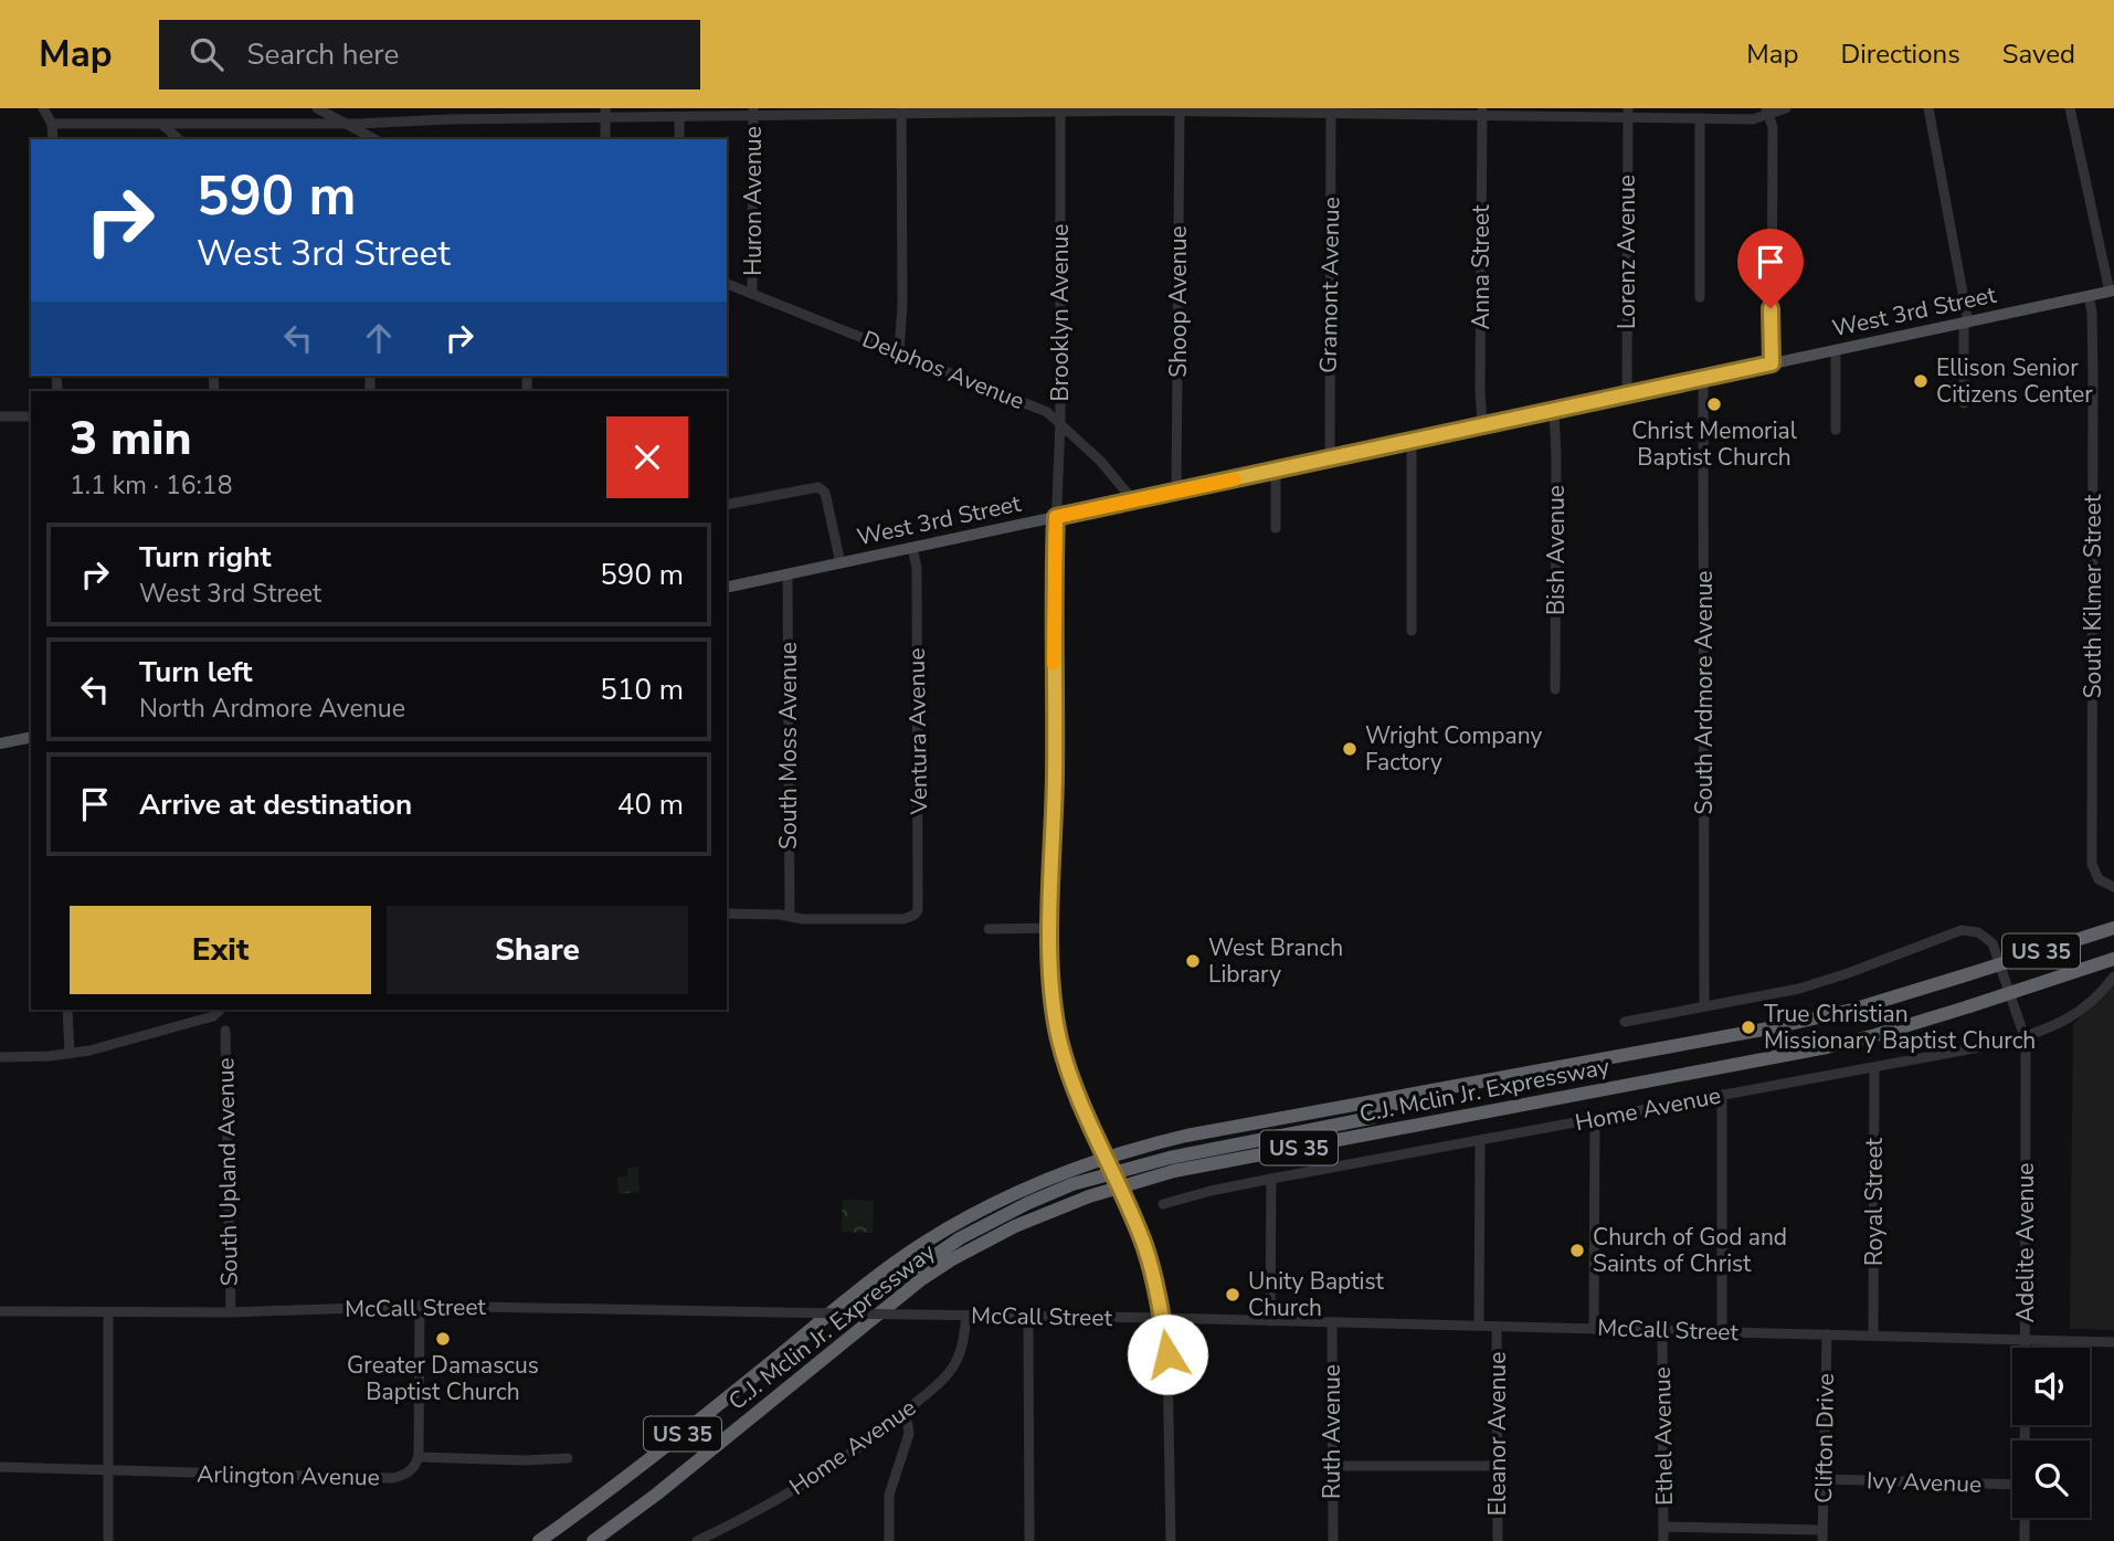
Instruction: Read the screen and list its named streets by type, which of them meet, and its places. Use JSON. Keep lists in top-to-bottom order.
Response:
{
  "streets": {
    "highway": ["US 35", "C.J. Mclin Jr. Expressway"],
    "main road": ["West 3rd Street"],
    "street": [
      "Huron Avenue",
      "Lorenz Avenue",
      "Anna Street",
      "Gramont Avenue",
      "Shoop Avenue",
      "Brooklyn Avenue",
      "Delphos Avenue",
      "Bish Avenue",
      "South Kilmer Street",
      "South Ardmore Avenue",
      "Ventura Avenue",
      "South Moss Avenue",
      "Home Avenue",
      "South Upland Avenue",
      "Royal Street",
      "Adelite Avenue",
      "McCall Street",
      "Ruth Avenue",
      "Eleanor Avenue",
      "Ethel Avenue",
      "Clifton Drive",
      "Arlington Avenue",
      "Ivy Avenue"
    ]
  },
  "crossings": [
    ["Huron Avenue", "Delphos Avenue"],
    ["Lorenz Avenue", "West 3rd Street"],
    ["Anna Street", "West 3rd Street"],
    ["Gramont Avenue", "West 3rd Street"],
    ["Shoop Avenue", "West 3rd Street"],
    ["West 3rd Street", "Brooklyn Avenue"],
    ["West 3rd Street", "Delphos Avenue"],
    ["West 3rd Street", "Bish Avenue"],
    ["West 3rd Street", "South Kilmer Street"],
    ["West 3rd Street", "South Ardmore Avenue"],
    ["West 3rd Street", "Ventura Avenue"],
    ["West 3rd Street", "South Moss Avenue"],
    ["Brooklyn Avenue", "Delphos Avenue"],
    ["Brooklyn Avenue", "C.J. Mclin Jr. Expressway"],
    ["Brooklyn Avenue", "McCall Street"],
    ["South Ardmore Avenue", "Adelite Avenue"],
    ["Ventura Avenue", "South Moss Avenue"],
    ["Home Avenue", "Royal Street"],
    ["Home Avenue", "Adelite Avenue"],
    ["Home Avenue", "McCall Street"],
    ["Home Avenue", "Eleanor Avenue"],
    ["South Upland Avenue", "McCall Street"],
    ["Royal Street", "McCall Street"],
    ["Adelite Avenue", "McCall Street"],
    ["McCall Street", "Ruth Avenue"],
    ["McCall Street", "Eleanor Avenue"],
    ["McCall Street", "Ethel Avenue"],
    ["McCall Street", "Clifton Drive"],
    ["Clifton Drive", "Ivy Avenue"]
  ],
  "places": [
    "Ellison Senior Citizens Center",
    "Christ Memorial Baptist Church",
    "Wright Company Factory",
    "West Branch Library",
    "True Christian Missionary Baptist Church",
    "Church of God and Saints of Christ",
    "Unity Baptist Church",
    "Greater Damascus Baptist Church"
  ],
  "page": {
    "header": "Map",
    "search": "Search here",
    "nav": ["Map", "Directions", "Saved"],
    "turn": ["590 m", "West 3rd Street"],
    "heading": ["3 min", "1.1 km · 16:18"],
    "list": [
      {
        "name": "Turn right",
        "note": "West 3rd Street",
        "value": "590 m"
      },
      {
        "name": "Turn left",
        "note": "North Ardmore Avenue",
        "value": "510 m"
      },
      {
        "name": "Arrive at destination",
        "value": "40 m"
      }
    ],
    "buttons": ["Exit", "Share"]
  }
}
